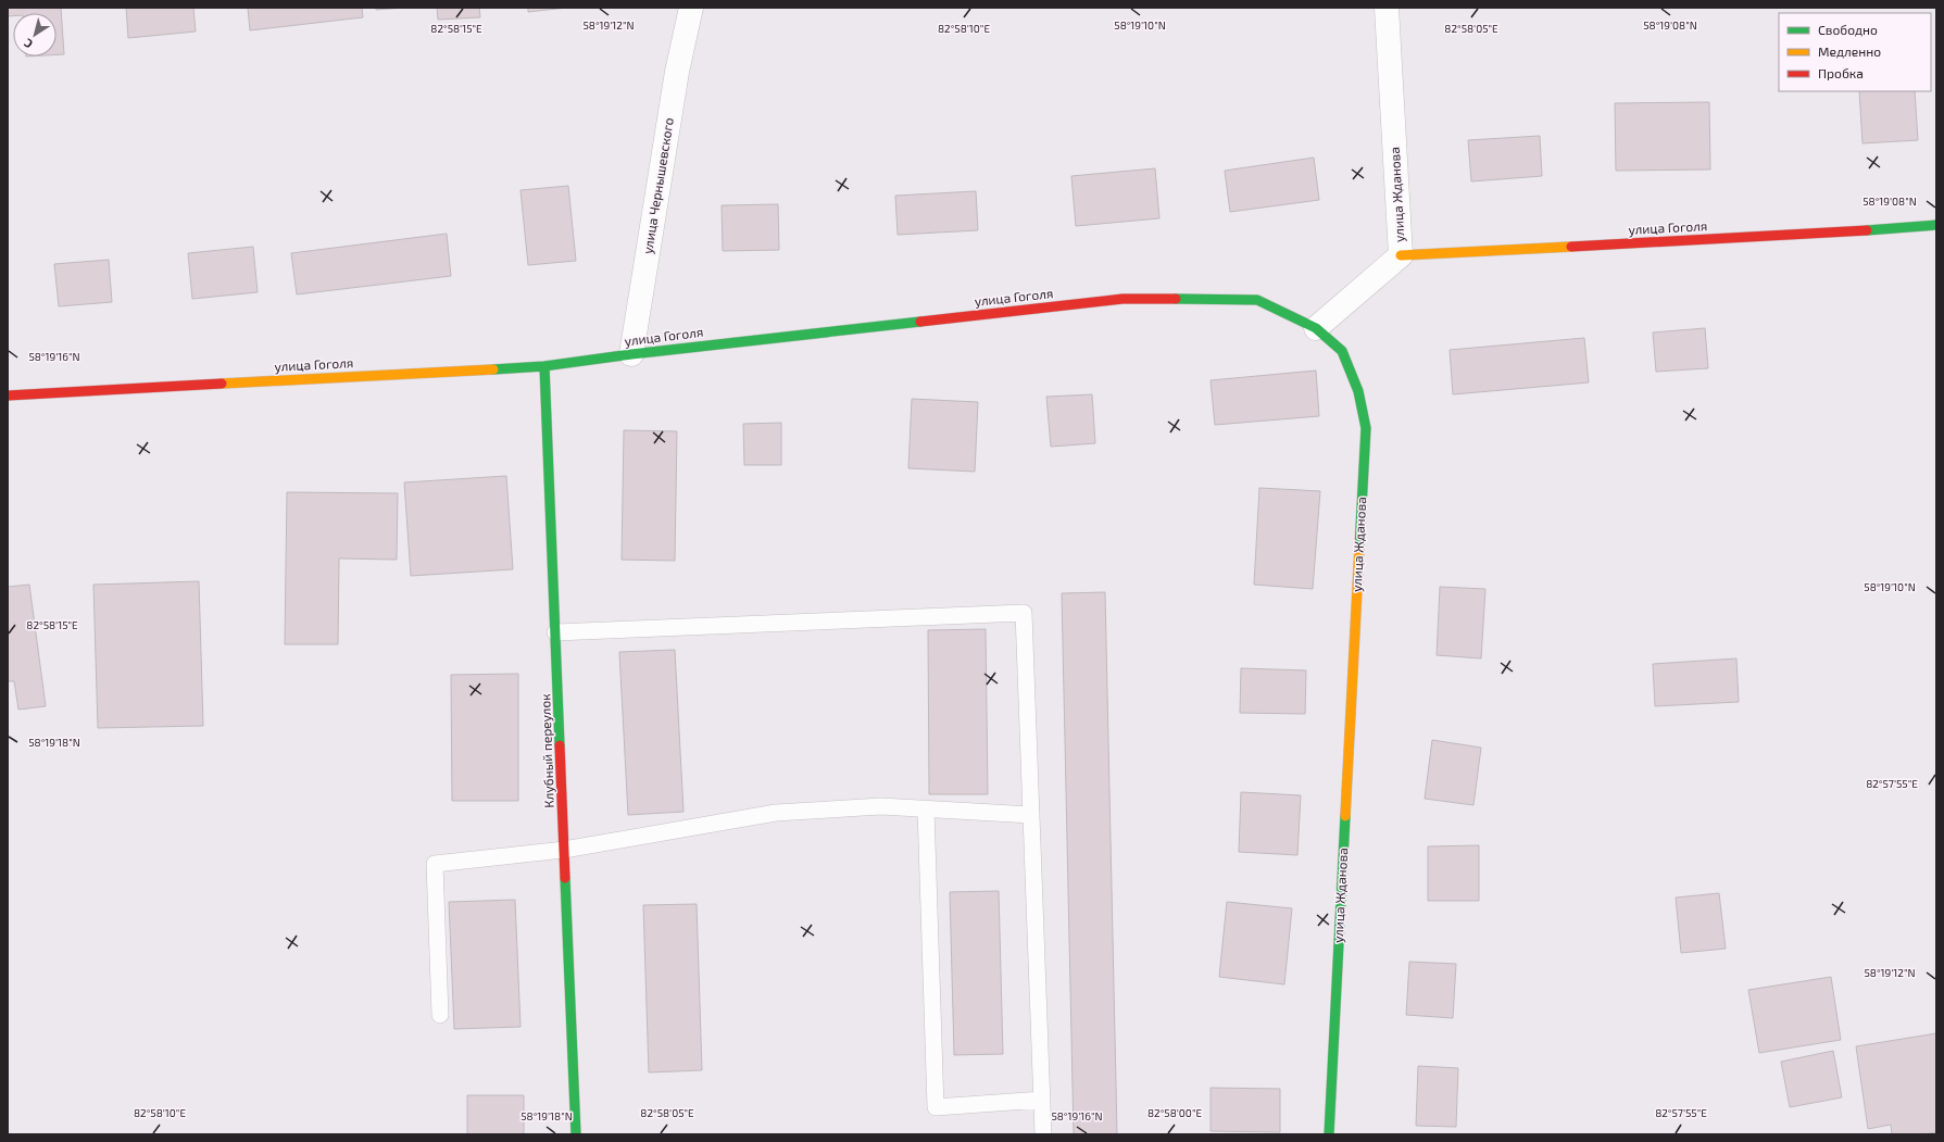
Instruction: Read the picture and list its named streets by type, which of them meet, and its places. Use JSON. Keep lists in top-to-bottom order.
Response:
{
  "streets": {
    "main road": ["улица Жданова", "улица Гоголя", "Клубный переулок"],
    "street": ["улица Чернышевского"]
  },
  "crossings": [
    ["улица Чернышевского", "улица Гоголя"],
    ["улица Жданова", "улица Гоголя"],
    ["улица Гоголя", "Клубный переулок"]
  ],
  "legend": ["Свободно", "Медленно", "Пробка"],
  "north": "bottom left",
  "coordinates": [
    "58°19'10\"N",
    "58°19'12\"N",
    "58°19'08\"N",
    "82°58'15\"E",
    "82°58'10\"E",
    "82°58'05\"E",
    "58°19'16\"N",
    "58°19'18\"N",
    "82°57'55\"E",
    "82°58'00\"E"
  ]
}
